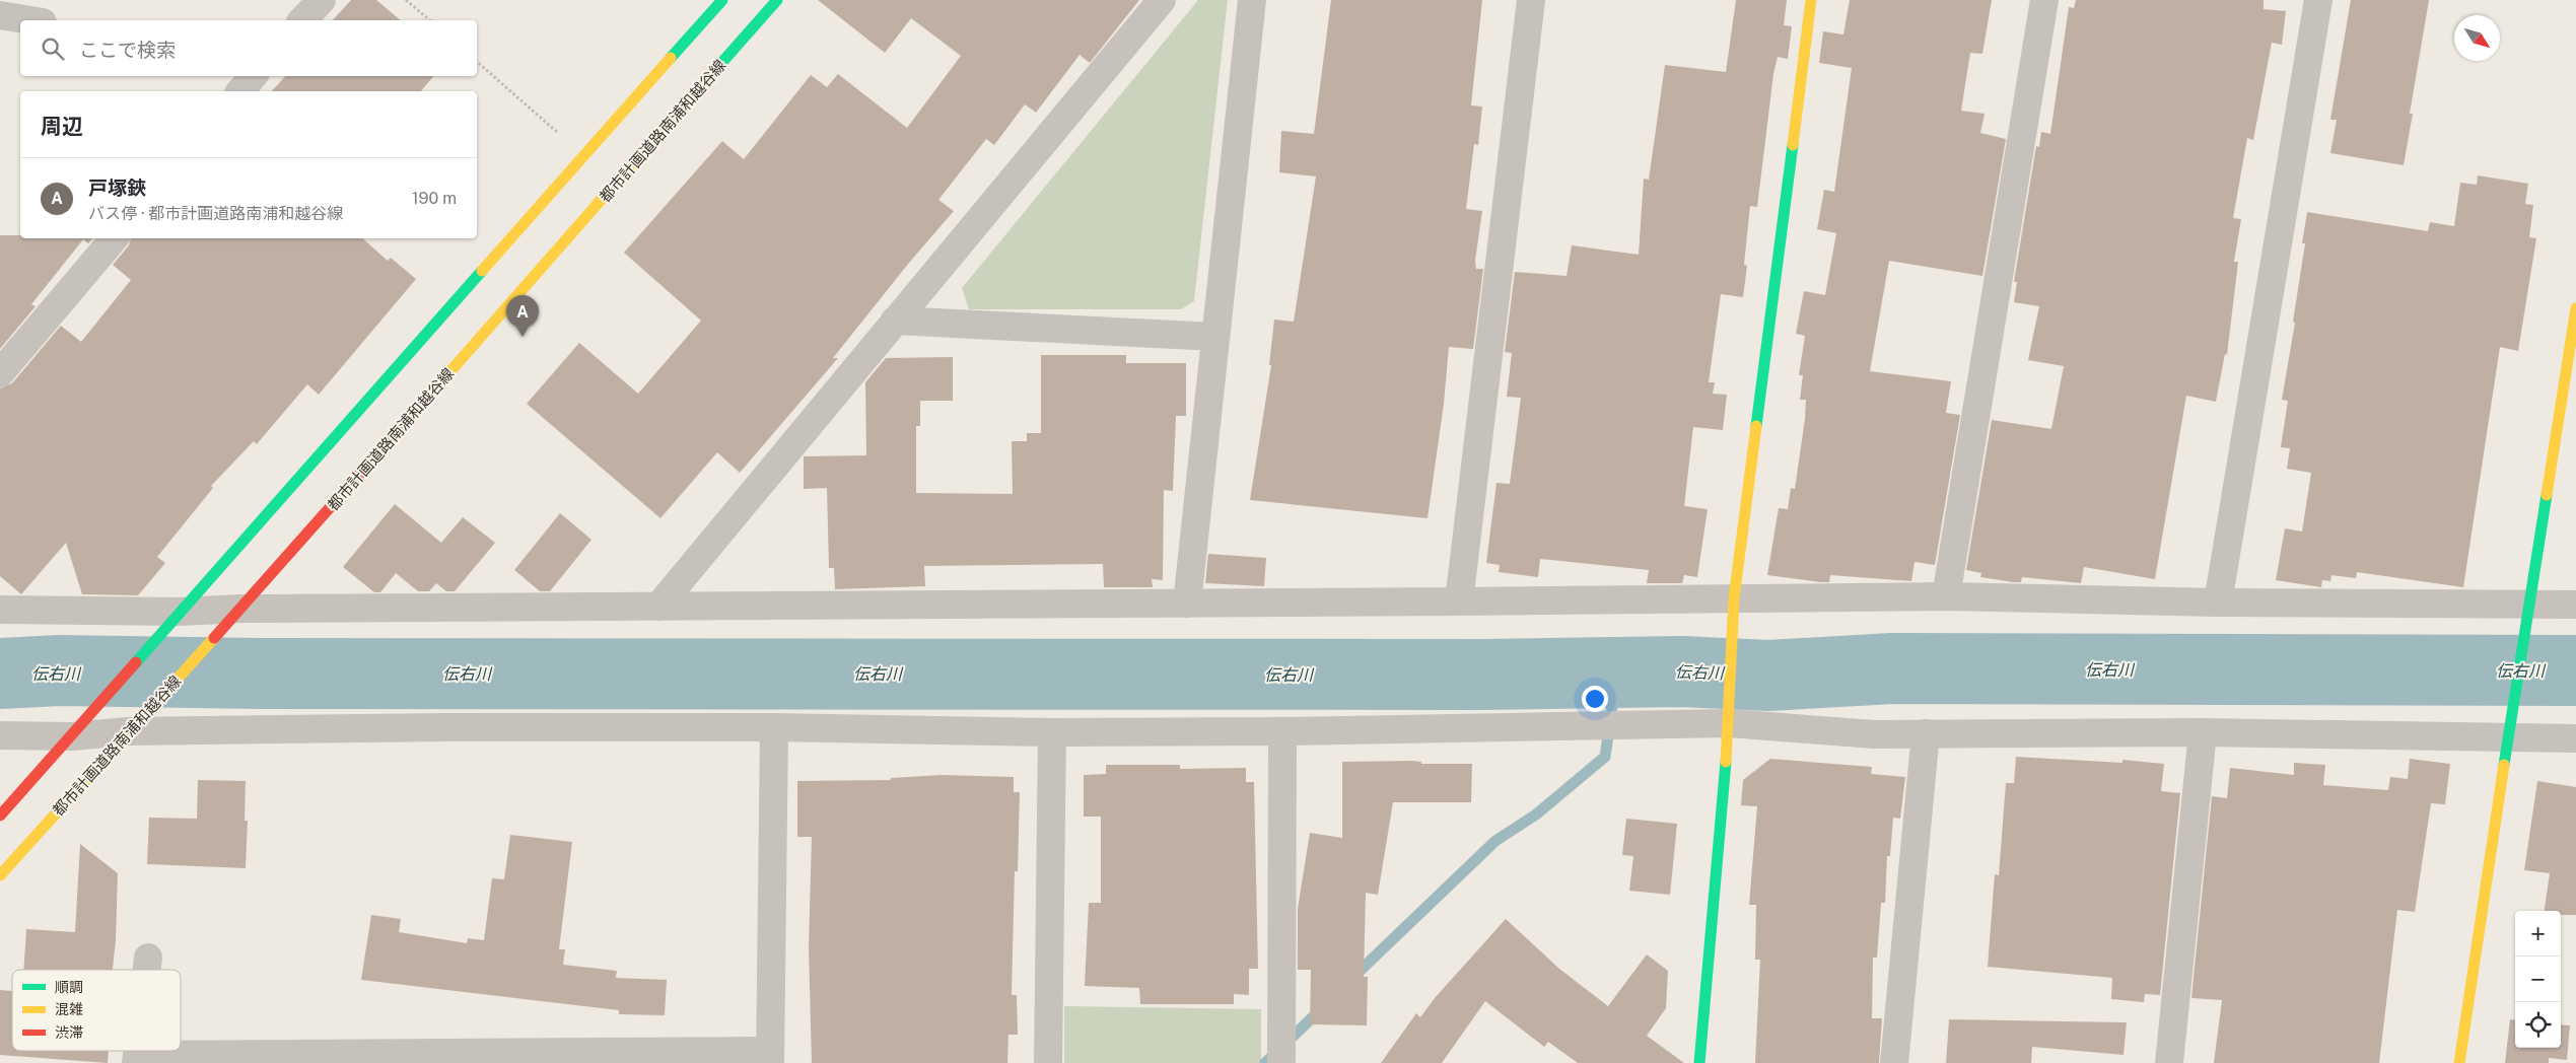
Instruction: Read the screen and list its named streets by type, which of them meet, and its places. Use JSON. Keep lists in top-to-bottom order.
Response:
{
  "streets": {
    "street": ["都市計画道路南浦和越谷線"]
  },
  "water": ["伝右川"],
  "legend": ["順調", "混雑", "渋滞"],
  "north": "bottom right",
  "page": {
    "search": "ここで検索",
    "heading": "周辺",
    "list": [
      {
        "mark": "A",
        "name": "戸塚鋏",
        "note": "バス停 · 都市計画道路南浦和越谷線",
        "value": "190 m"
      }
    ],
    "pins": "A",
    "map_buttons": ["+", "−"]
  }
}
